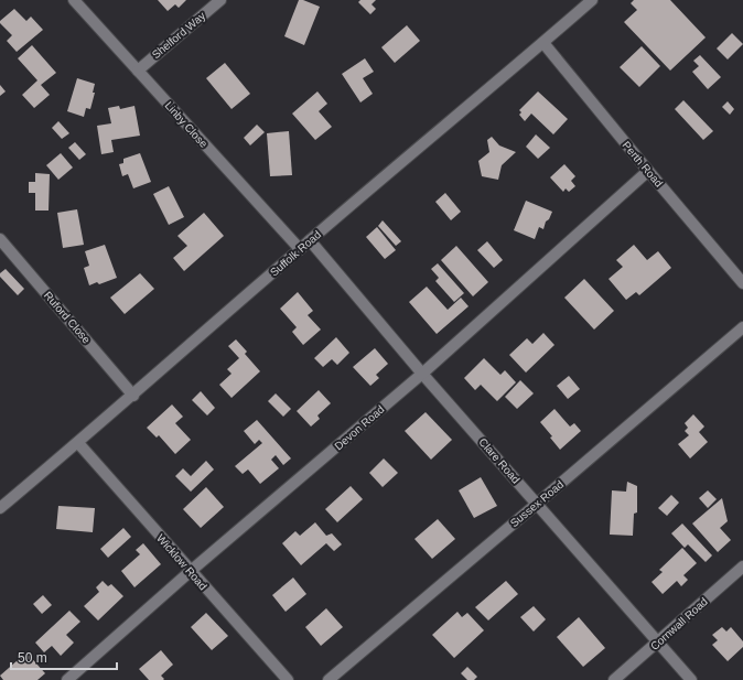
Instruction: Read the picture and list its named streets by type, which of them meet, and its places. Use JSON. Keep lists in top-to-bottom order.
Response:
{
  "streets": {
    "street": [
      "Shelford Way",
      "Linby Close",
      "Perth Road",
      "Suffolk Road",
      "Ruford Close",
      "Devon Road",
      "Clare Road",
      "Sussex Road",
      "Wicklow Road",
      "Cornwall Road"
    ]
  },
  "crossings": [
    ["Shelford Way", "Linby Close"],
    ["Linby Close", "Suffolk Road"],
    ["Perth Road", "Suffolk Road"],
    ["Perth Road", "Devon Road"],
    ["Suffolk Road", "Ruford Close"],
    ["Suffolk Road", "Clare Road"],
    ["Suffolk Road", "Wicklow Road"],
    ["Devon Road", "Clare Road"],
    ["Devon Road", "Wicklow Road"],
    ["Clare Road", "Sussex Road"],
    ["Clare Road", "Cornwall Road"]
  ],
  "scale_bar": "50 m"
}
